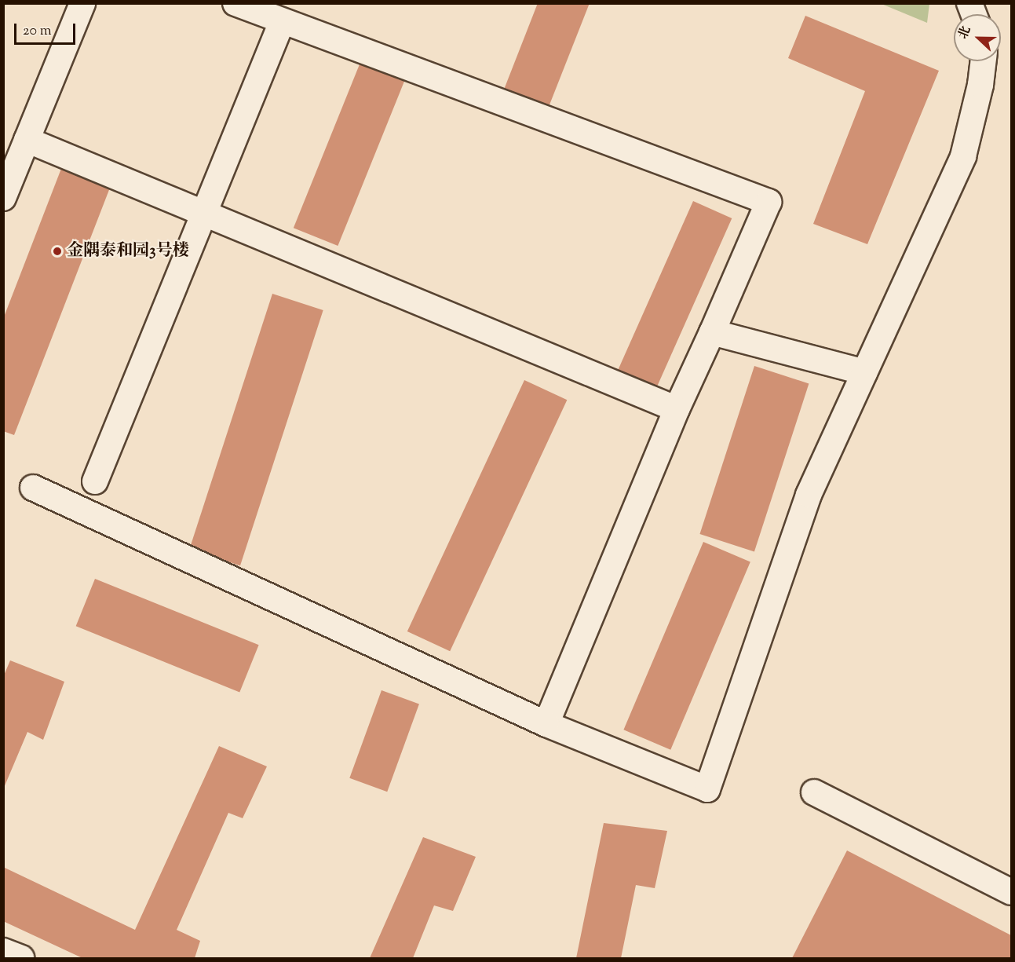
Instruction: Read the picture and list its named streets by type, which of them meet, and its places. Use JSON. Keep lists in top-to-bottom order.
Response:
{
  "places": ["金隅泰和园3号楼"],
  "scale_bar": "20 m",
  "north": "left"
}
